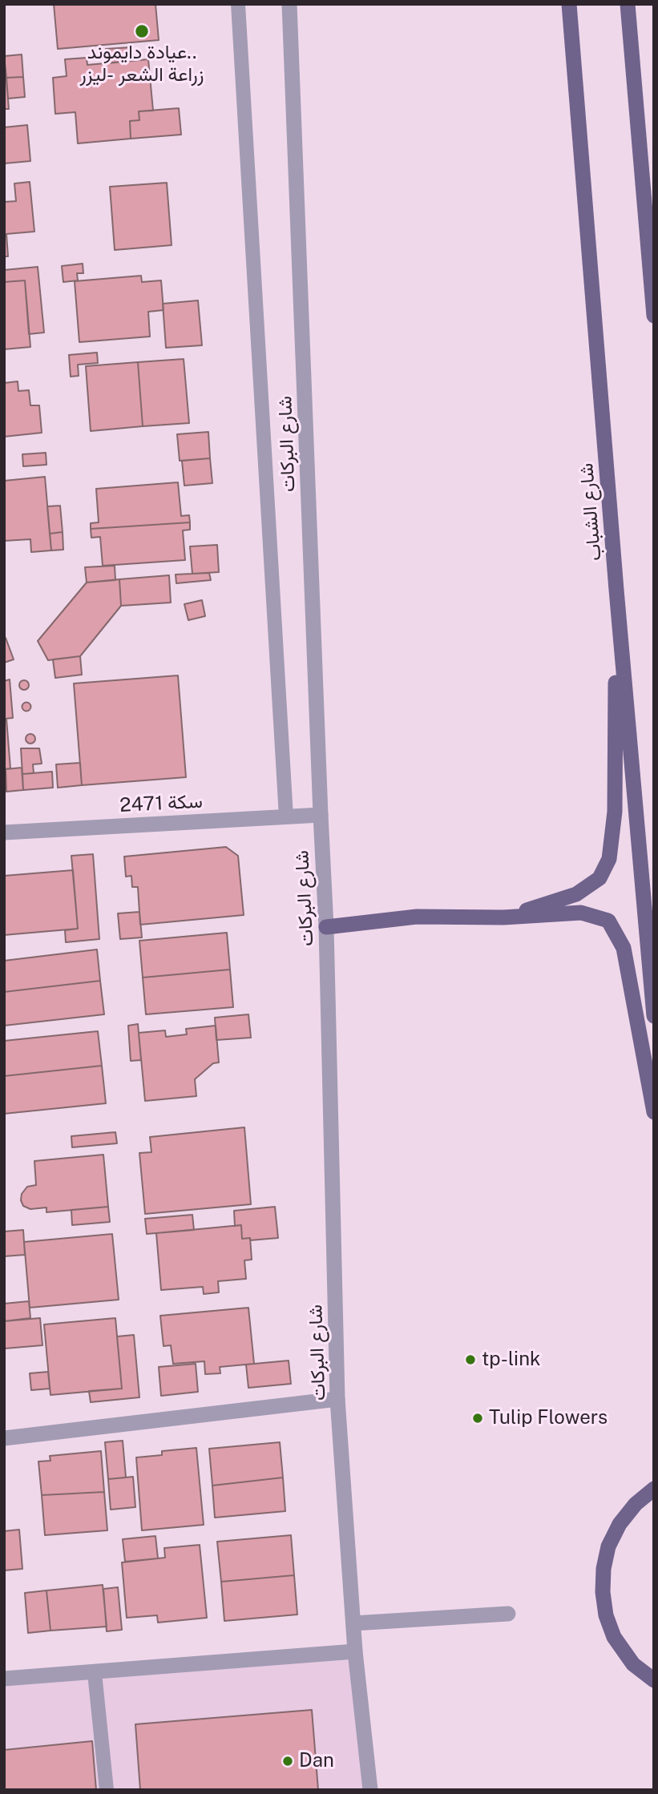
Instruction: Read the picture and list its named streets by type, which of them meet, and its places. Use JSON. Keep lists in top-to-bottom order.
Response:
{
  "streets": {
    "main road": ["شارع الشباب"],
    "street": ["شارع البركات", "سكة 2471"]
  },
  "crossings": [
    ["شارع البركات", "سكة 2471"]
  ],
  "places": [
    "عيادة دايموند.. زراعة الشعر -ليزر",
    "tp-link",
    "Tulip Flowers",
    "Dan"
  ]
}
